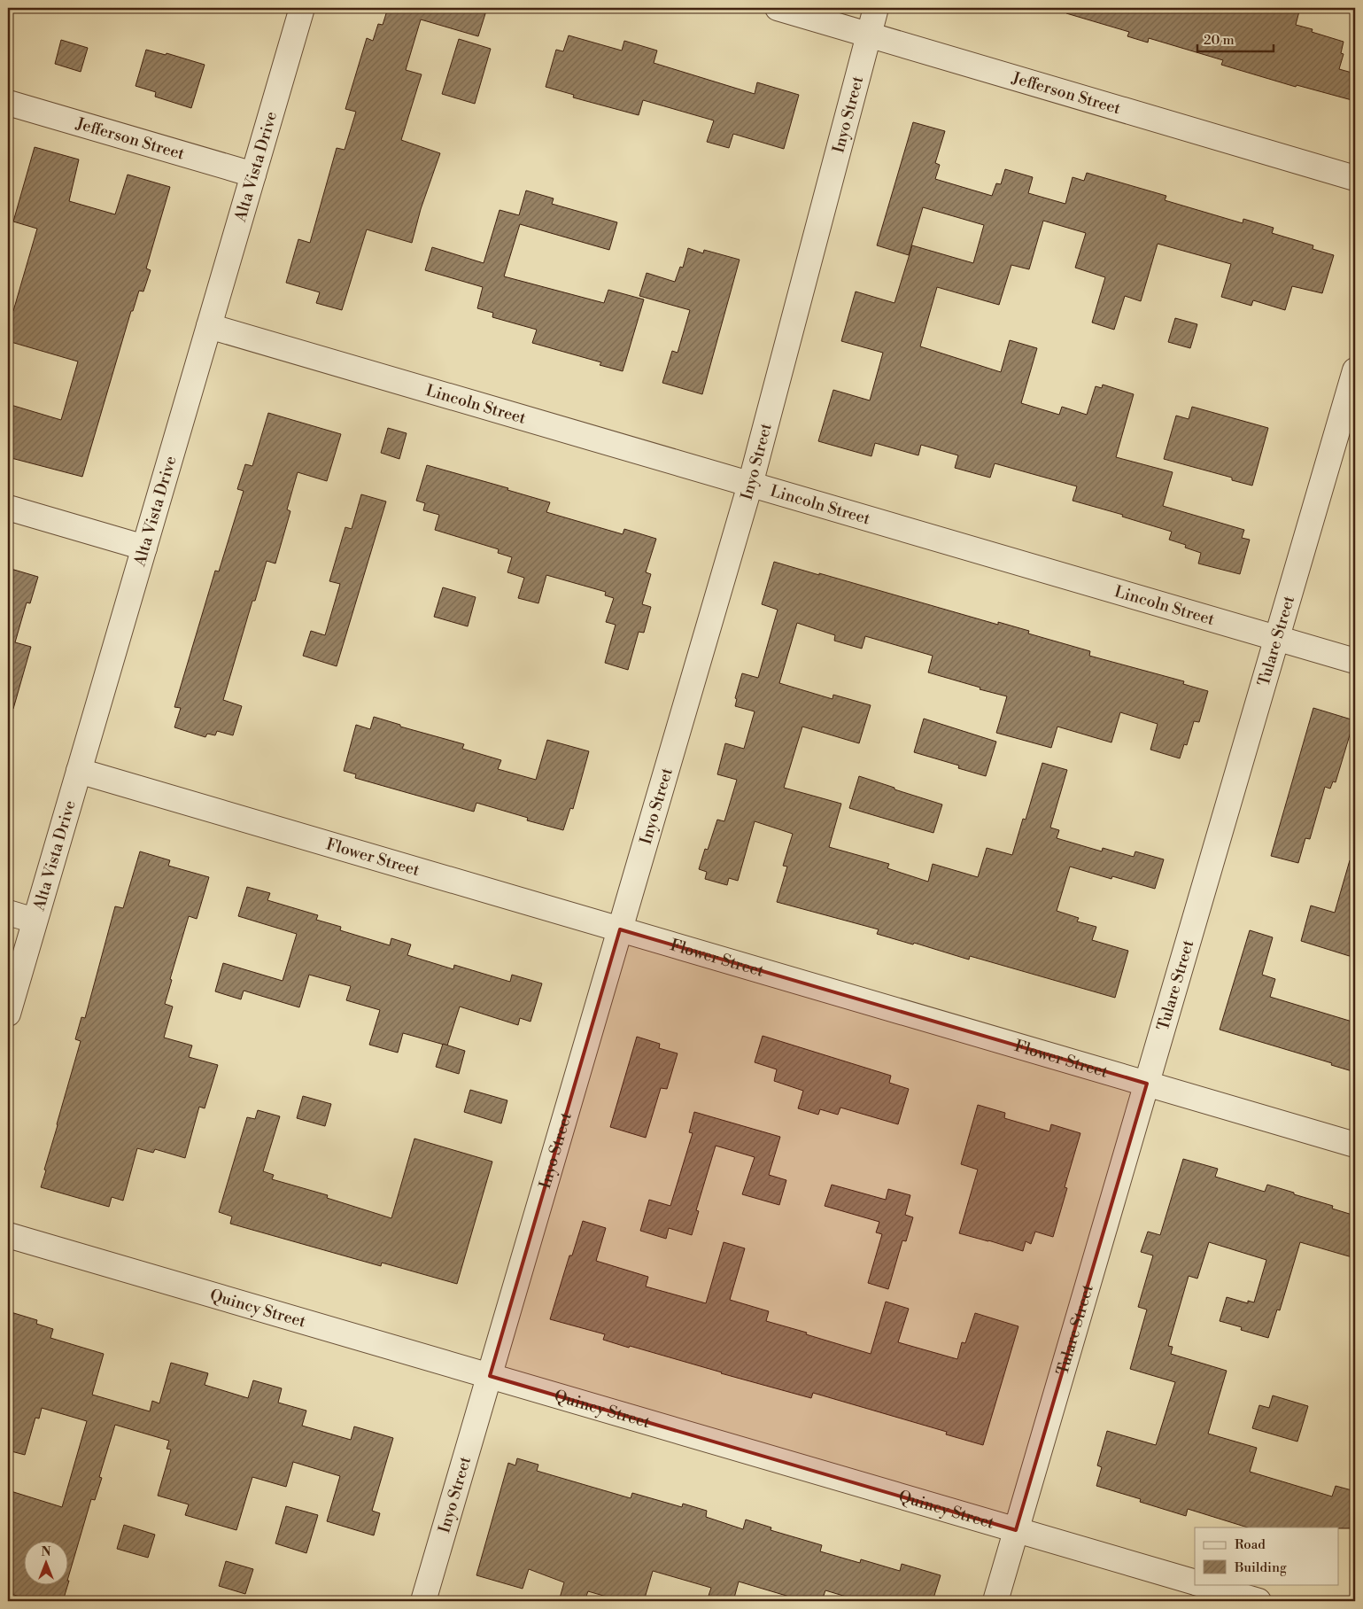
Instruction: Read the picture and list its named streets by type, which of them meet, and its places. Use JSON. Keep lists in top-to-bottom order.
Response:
{
  "streets": {
    "street": [
      "Jefferson Street",
      "Inyo Street",
      "Alta Vista Drive",
      "Lincoln Street",
      "Tulare Street",
      "Flower Street",
      "Quincy Street"
    ]
  },
  "crossings": [
    ["Jefferson Street", "Inyo Street"],
    ["Jefferson Street", "Alta Vista Drive"],
    ["Inyo Street", "Lincoln Street"],
    ["Inyo Street", "Flower Street"],
    ["Inyo Street", "Quincy Street"],
    ["Alta Vista Drive", "Lincoln Street"],
    ["Alta Vista Drive", "Flower Street"],
    ["Lincoln Street", "Tulare Street"],
    ["Tulare Street", "Flower Street"],
    ["Tulare Street", "Quincy Street"]
  ],
  "legend": ["Road", "Building"],
  "scale_bar": "20 m",
  "north": "top"
}
